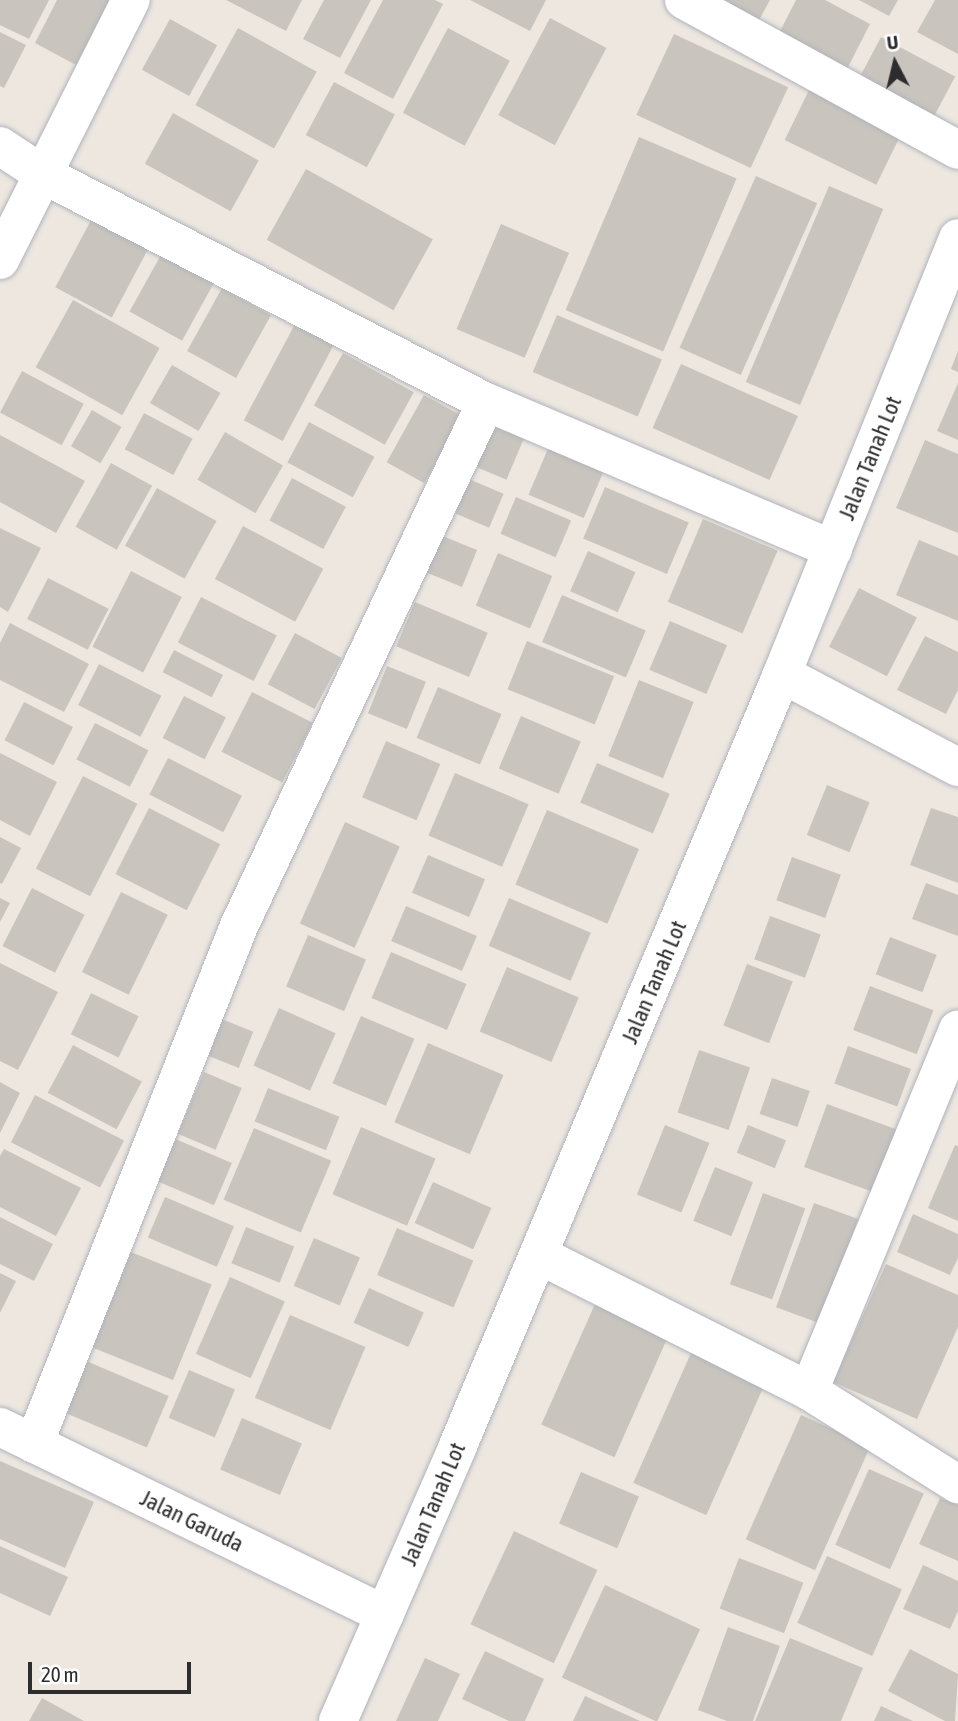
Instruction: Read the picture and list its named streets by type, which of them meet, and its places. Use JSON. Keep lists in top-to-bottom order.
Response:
{
  "streets": {
    "street": ["Jalan Tanah Lot", "Jalan Garuda"]
  },
  "crossings": [
    ["Jalan Tanah Lot", "Jalan Garuda"]
  ],
  "scale_bar": "20 m",
  "north": "top"
}
